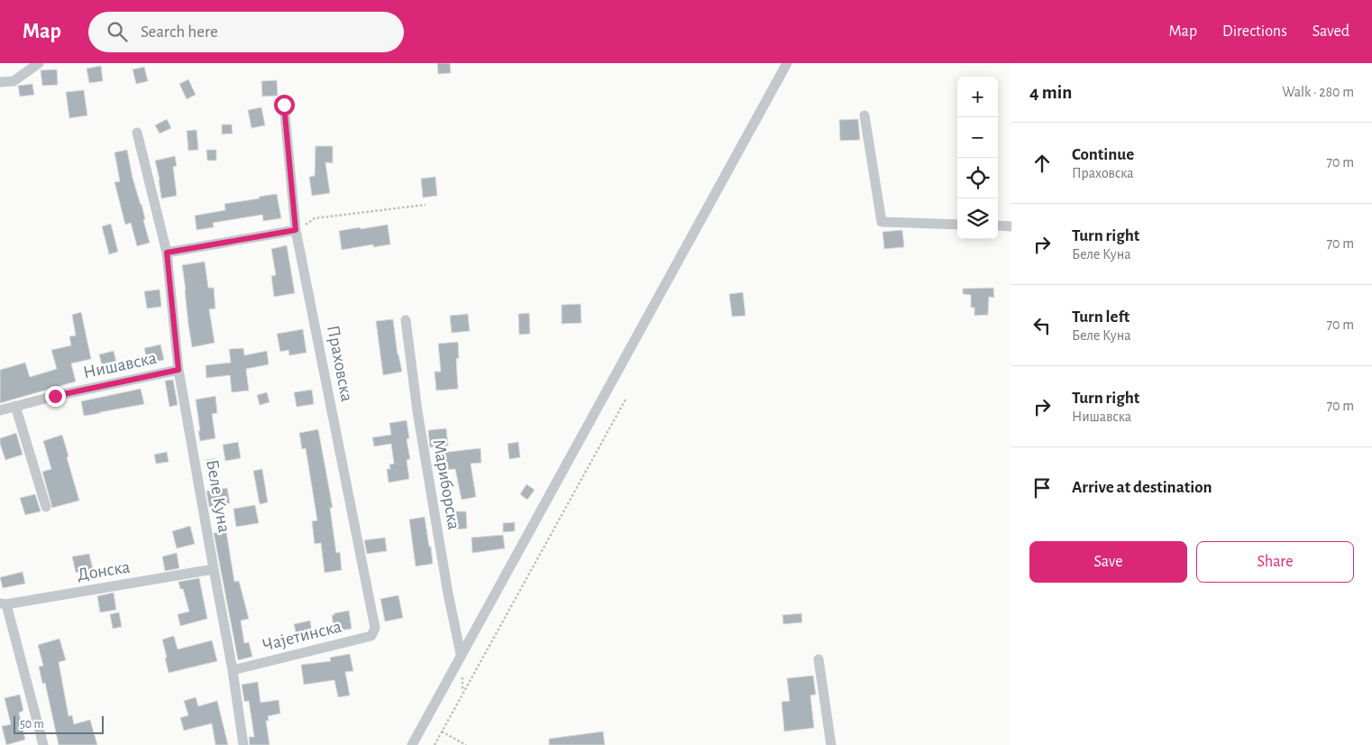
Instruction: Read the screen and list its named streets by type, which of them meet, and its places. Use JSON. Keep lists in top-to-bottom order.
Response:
{
  "streets": {
    "street": [
      "Праховска",
      "Нишавска",
      "Мариборска",
      "Беле Куна",
      "Донска",
      "Чајетинска"
    ]
  },
  "crossings": [
    ["Праховска", "Чајетинска"],
    ["Нишавска", "Беле Куна"],
    ["Беле Куна", "Донска"],
    ["Беле Куна", "Чајетинска"]
  ],
  "scale_bar": "50 m",
  "page": {
    "header": "Map",
    "search": "Search here",
    "nav": ["Map", "Directions", "Saved"],
    "heading": ["4 min", "Walk · 280 m"],
    "map_buttons": ["+", "−"],
    "list": [
      ["Continue", "Праховска", "70 m"],
      ["Turn right", "Беле Куна", "70 m"],
      ["Turn left", "Беле Куна", "70 m"],
      ["Turn right", "Нишавска", "70 m"],
      "Arrive at destination"
    ],
    "buttons": ["Save", "Share"],
    "scale": "50 m"
  }
}
